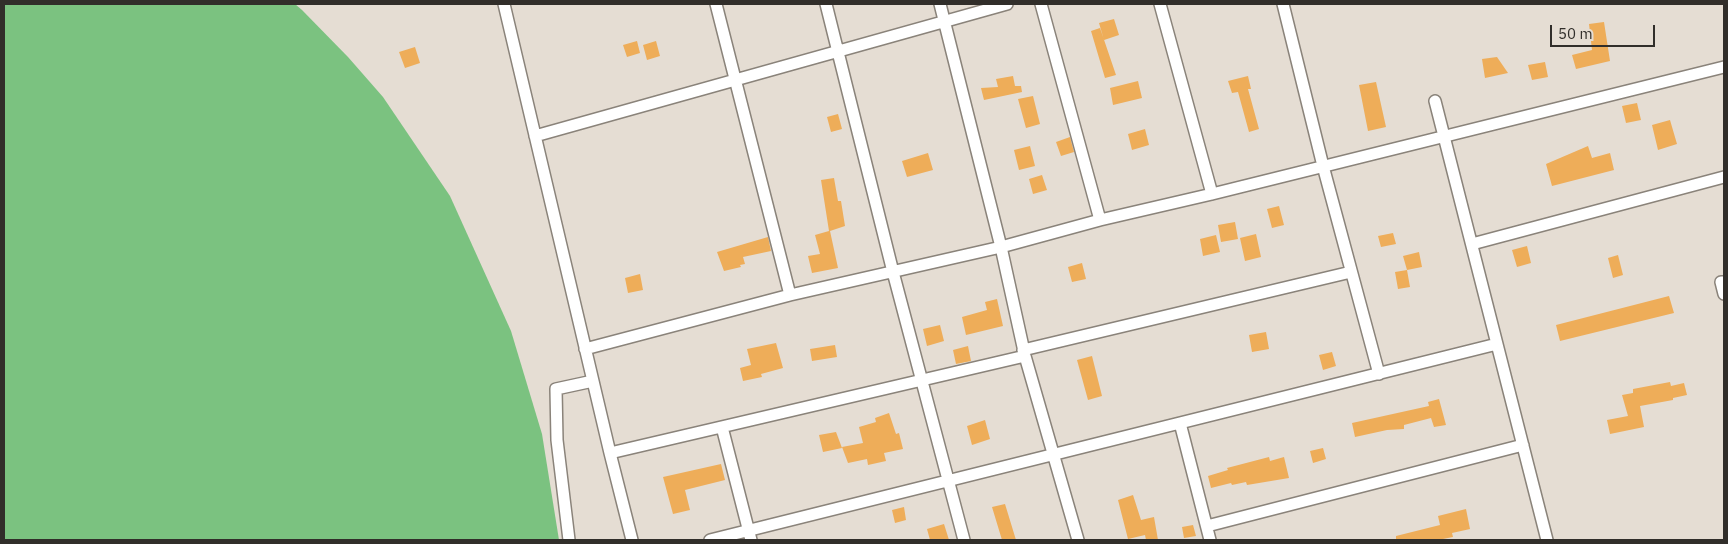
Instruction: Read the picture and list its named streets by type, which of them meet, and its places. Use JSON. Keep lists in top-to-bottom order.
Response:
{
  "scale_bar": "50 m"
}
